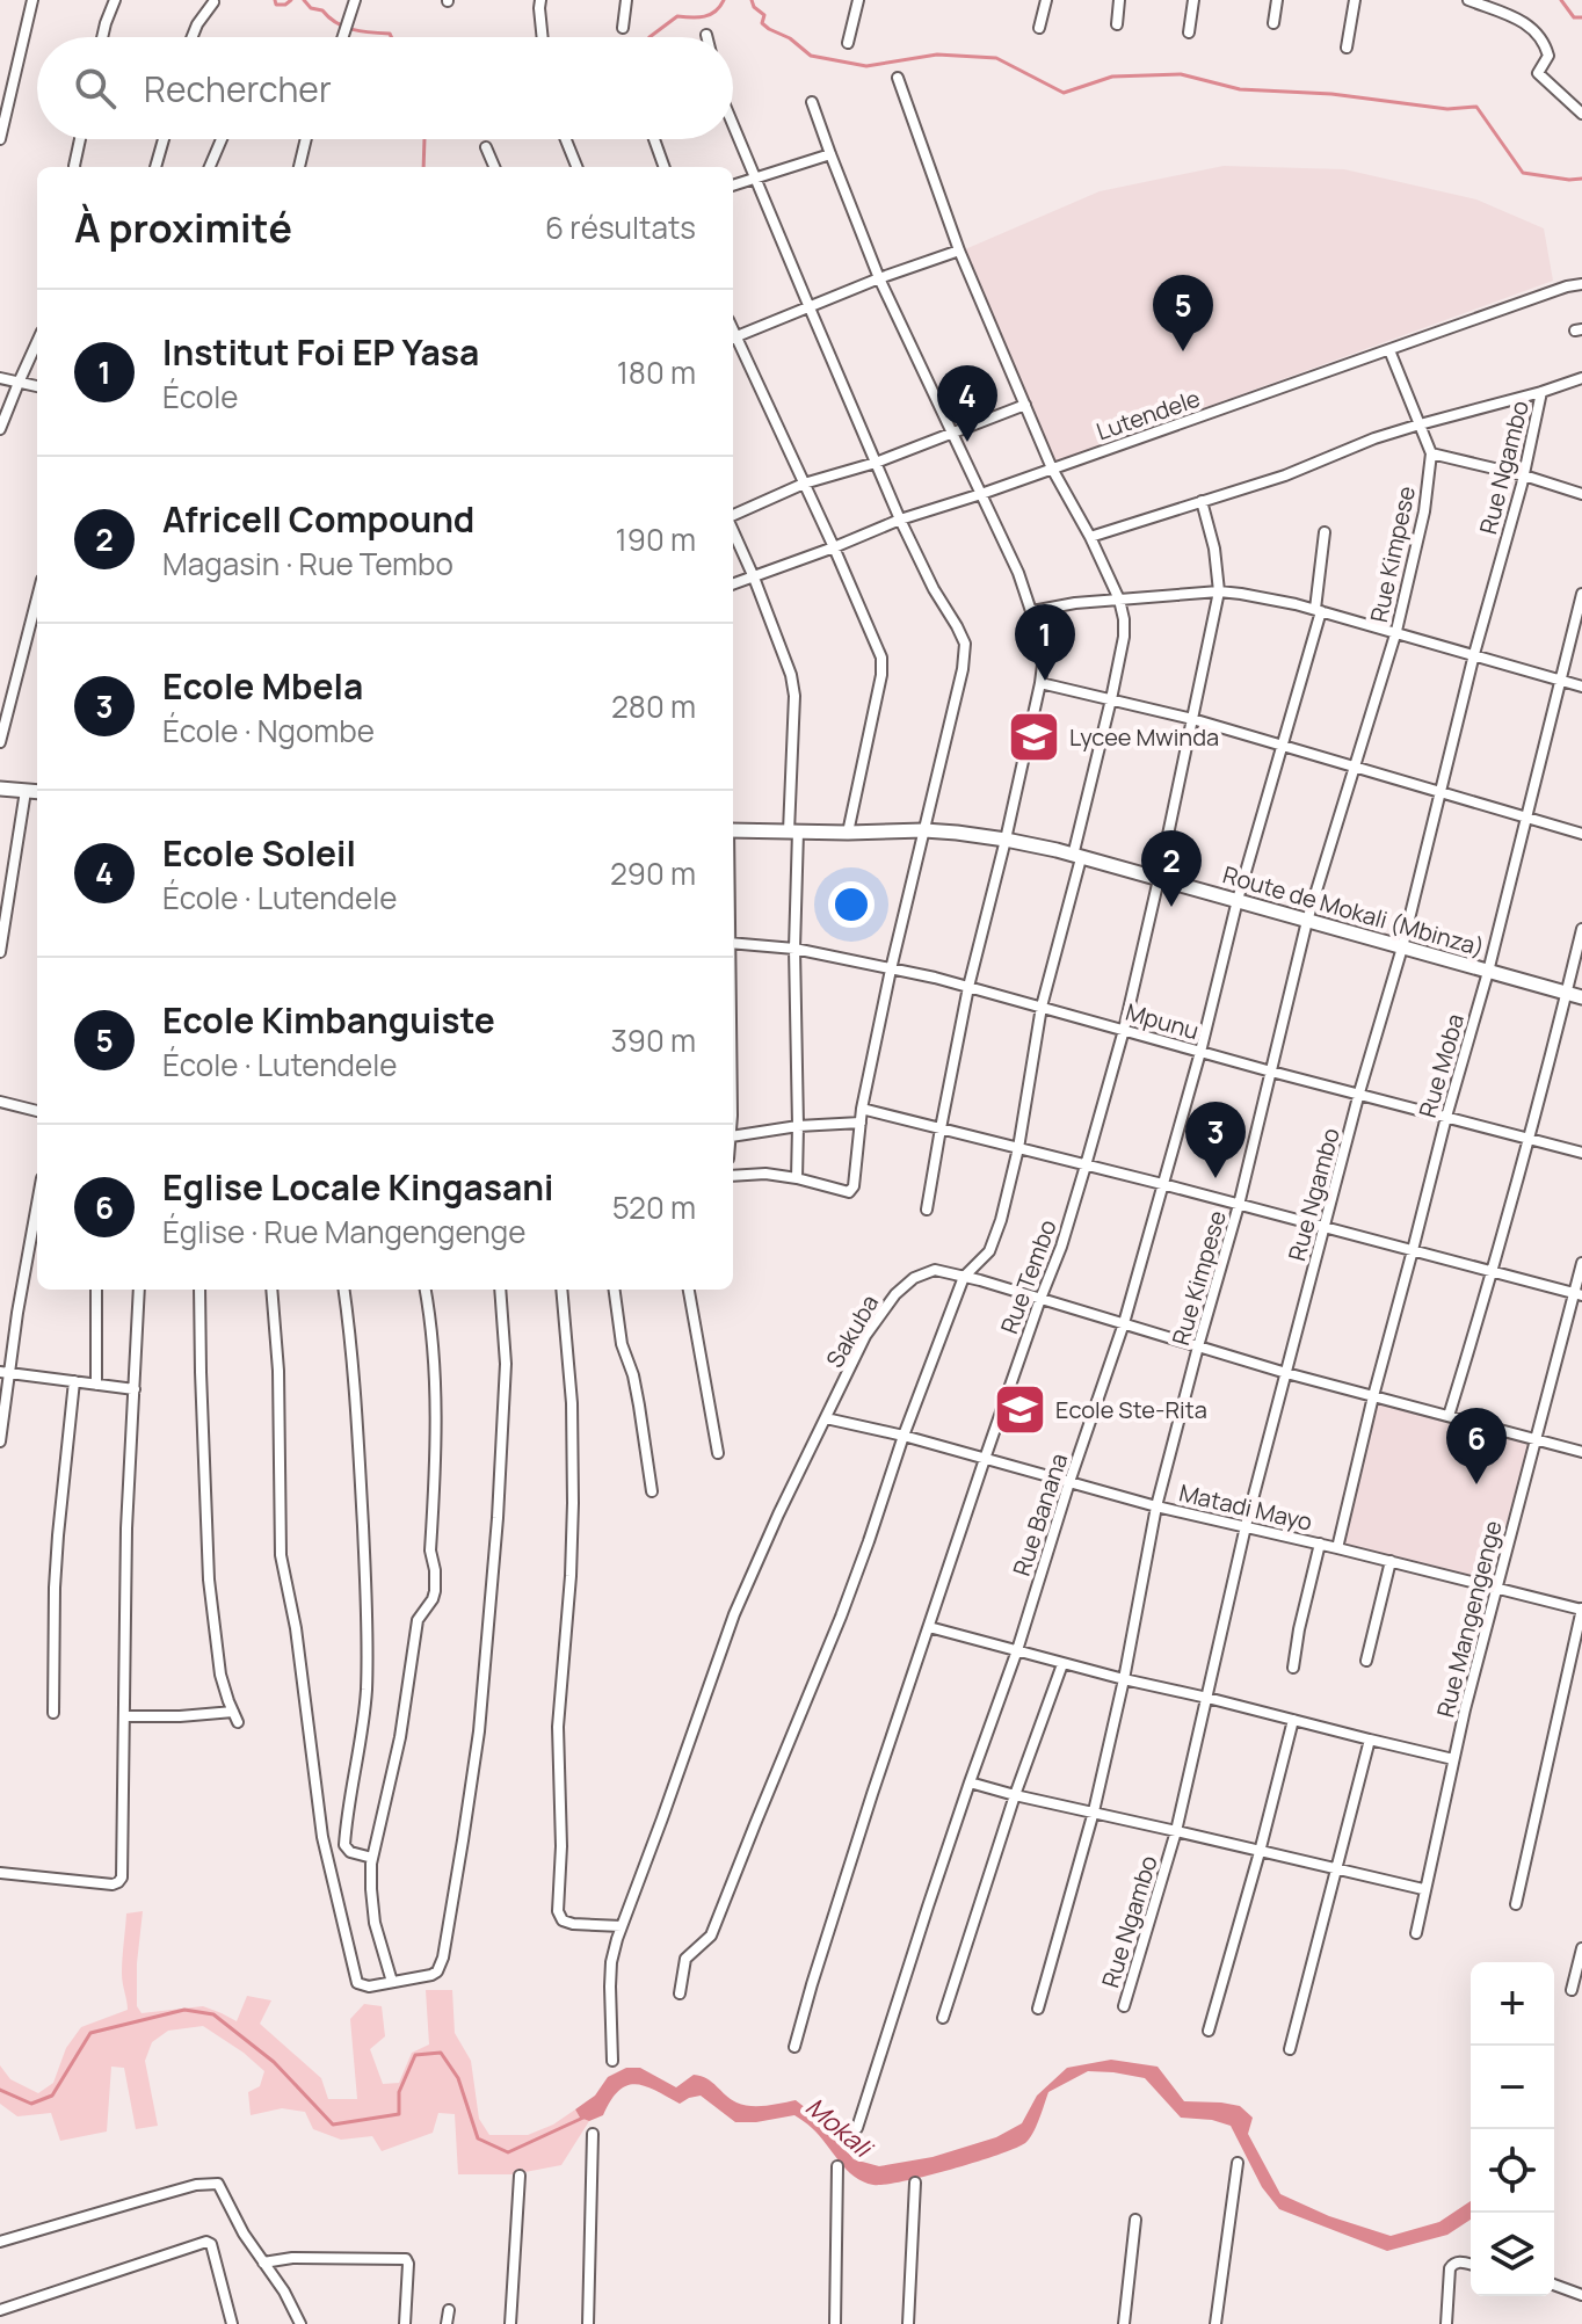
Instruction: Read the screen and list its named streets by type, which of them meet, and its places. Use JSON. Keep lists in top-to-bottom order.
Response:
{
  "streets": {
    "street": [
      "Lutendele",
      "Rue Ngambo",
      "Rue Kimpese",
      "Route de Mokali (Mbinza)",
      "Mpunu",
      "Rue Moba",
      "Rue Tembo",
      "Sakuba",
      "Matadi Mayo",
      "Rue Banana",
      "Rue Mangengenge"
    ]
  },
  "crossings": [
    ["Lutendele", "Rue Kimpese"],
    ["Rue Ngambo", "Route de Mokali (Mbinza)"],
    ["Rue Ngambo", "Mpunu"],
    ["Rue Ngambo", "Sakuba"],
    ["Rue Ngambo", "Matadi Mayo"],
    ["Rue Kimpese", "Route de Mokali (Mbinza)"],
    ["Rue Kimpese", "Mpunu"],
    ["Rue Kimpese", "Sakuba"],
    ["Rue Kimpese", "Matadi Mayo"],
    ["Route de Mokali (Mbinza)", "Rue Moba"],
    ["Route de Mokali (Mbinza)", "Rue Tembo"],
    ["Route de Mokali (Mbinza)", "Rue Banana"],
    ["Mpunu", "Rue Moba"],
    ["Mpunu", "Rue Tembo"],
    ["Mpunu", "Rue Banana"],
    ["Rue Moba", "Sakuba"],
    ["Rue Moba", "Matadi Mayo"],
    ["Rue Tembo", "Sakuba"],
    ["Rue Tembo", "Matadi Mayo"],
    ["Sakuba", "Matadi Mayo"],
    ["Sakuba", "Rue Banana"],
    ["Sakuba", "Rue Mangengenge"],
    ["Matadi Mayo", "Rue Banana"],
    ["Matadi Mayo", "Rue Mangengenge"]
  ],
  "water": ["Mokali"],
  "places": {
    "school or university": ["Lycee Mwinda", "Ecole Ste-Rita"]
  },
  "page": {
    "search": "Rechercher",
    "heading": ["À proximité", "6 résultats"],
    "pins": [
      "5",
      "4",
      "1",
      "2",
      "3",
      "6"
    ],
    "list": [
      {
        "mark": "1",
        "name": "Institut Foi EP Yasa",
        "note": "École",
        "value": "180 m"
      },
      {
        "mark": "2",
        "name": "Africell Compound",
        "note": "Magasin · Rue Tembo",
        "value": "190 m"
      },
      {
        "mark": "3",
        "name": "Ecole Mbela",
        "note": "École · Ngombe",
        "value": "280 m"
      },
      {
        "mark": "4",
        "name": "Ecole Soleil",
        "note": "École · Lutendele",
        "value": "290 m"
      },
      {
        "mark": "5",
        "name": "Ecole Kimbanguiste",
        "note": "École · Lutendele",
        "value": "390 m"
      },
      {
        "mark": "6",
        "name": "Eglise Locale Kingasani",
        "note": "Église · Rue Mangengenge",
        "value": "520 m"
      }
    ],
    "map_buttons": ["+", "−"]
  }
}
